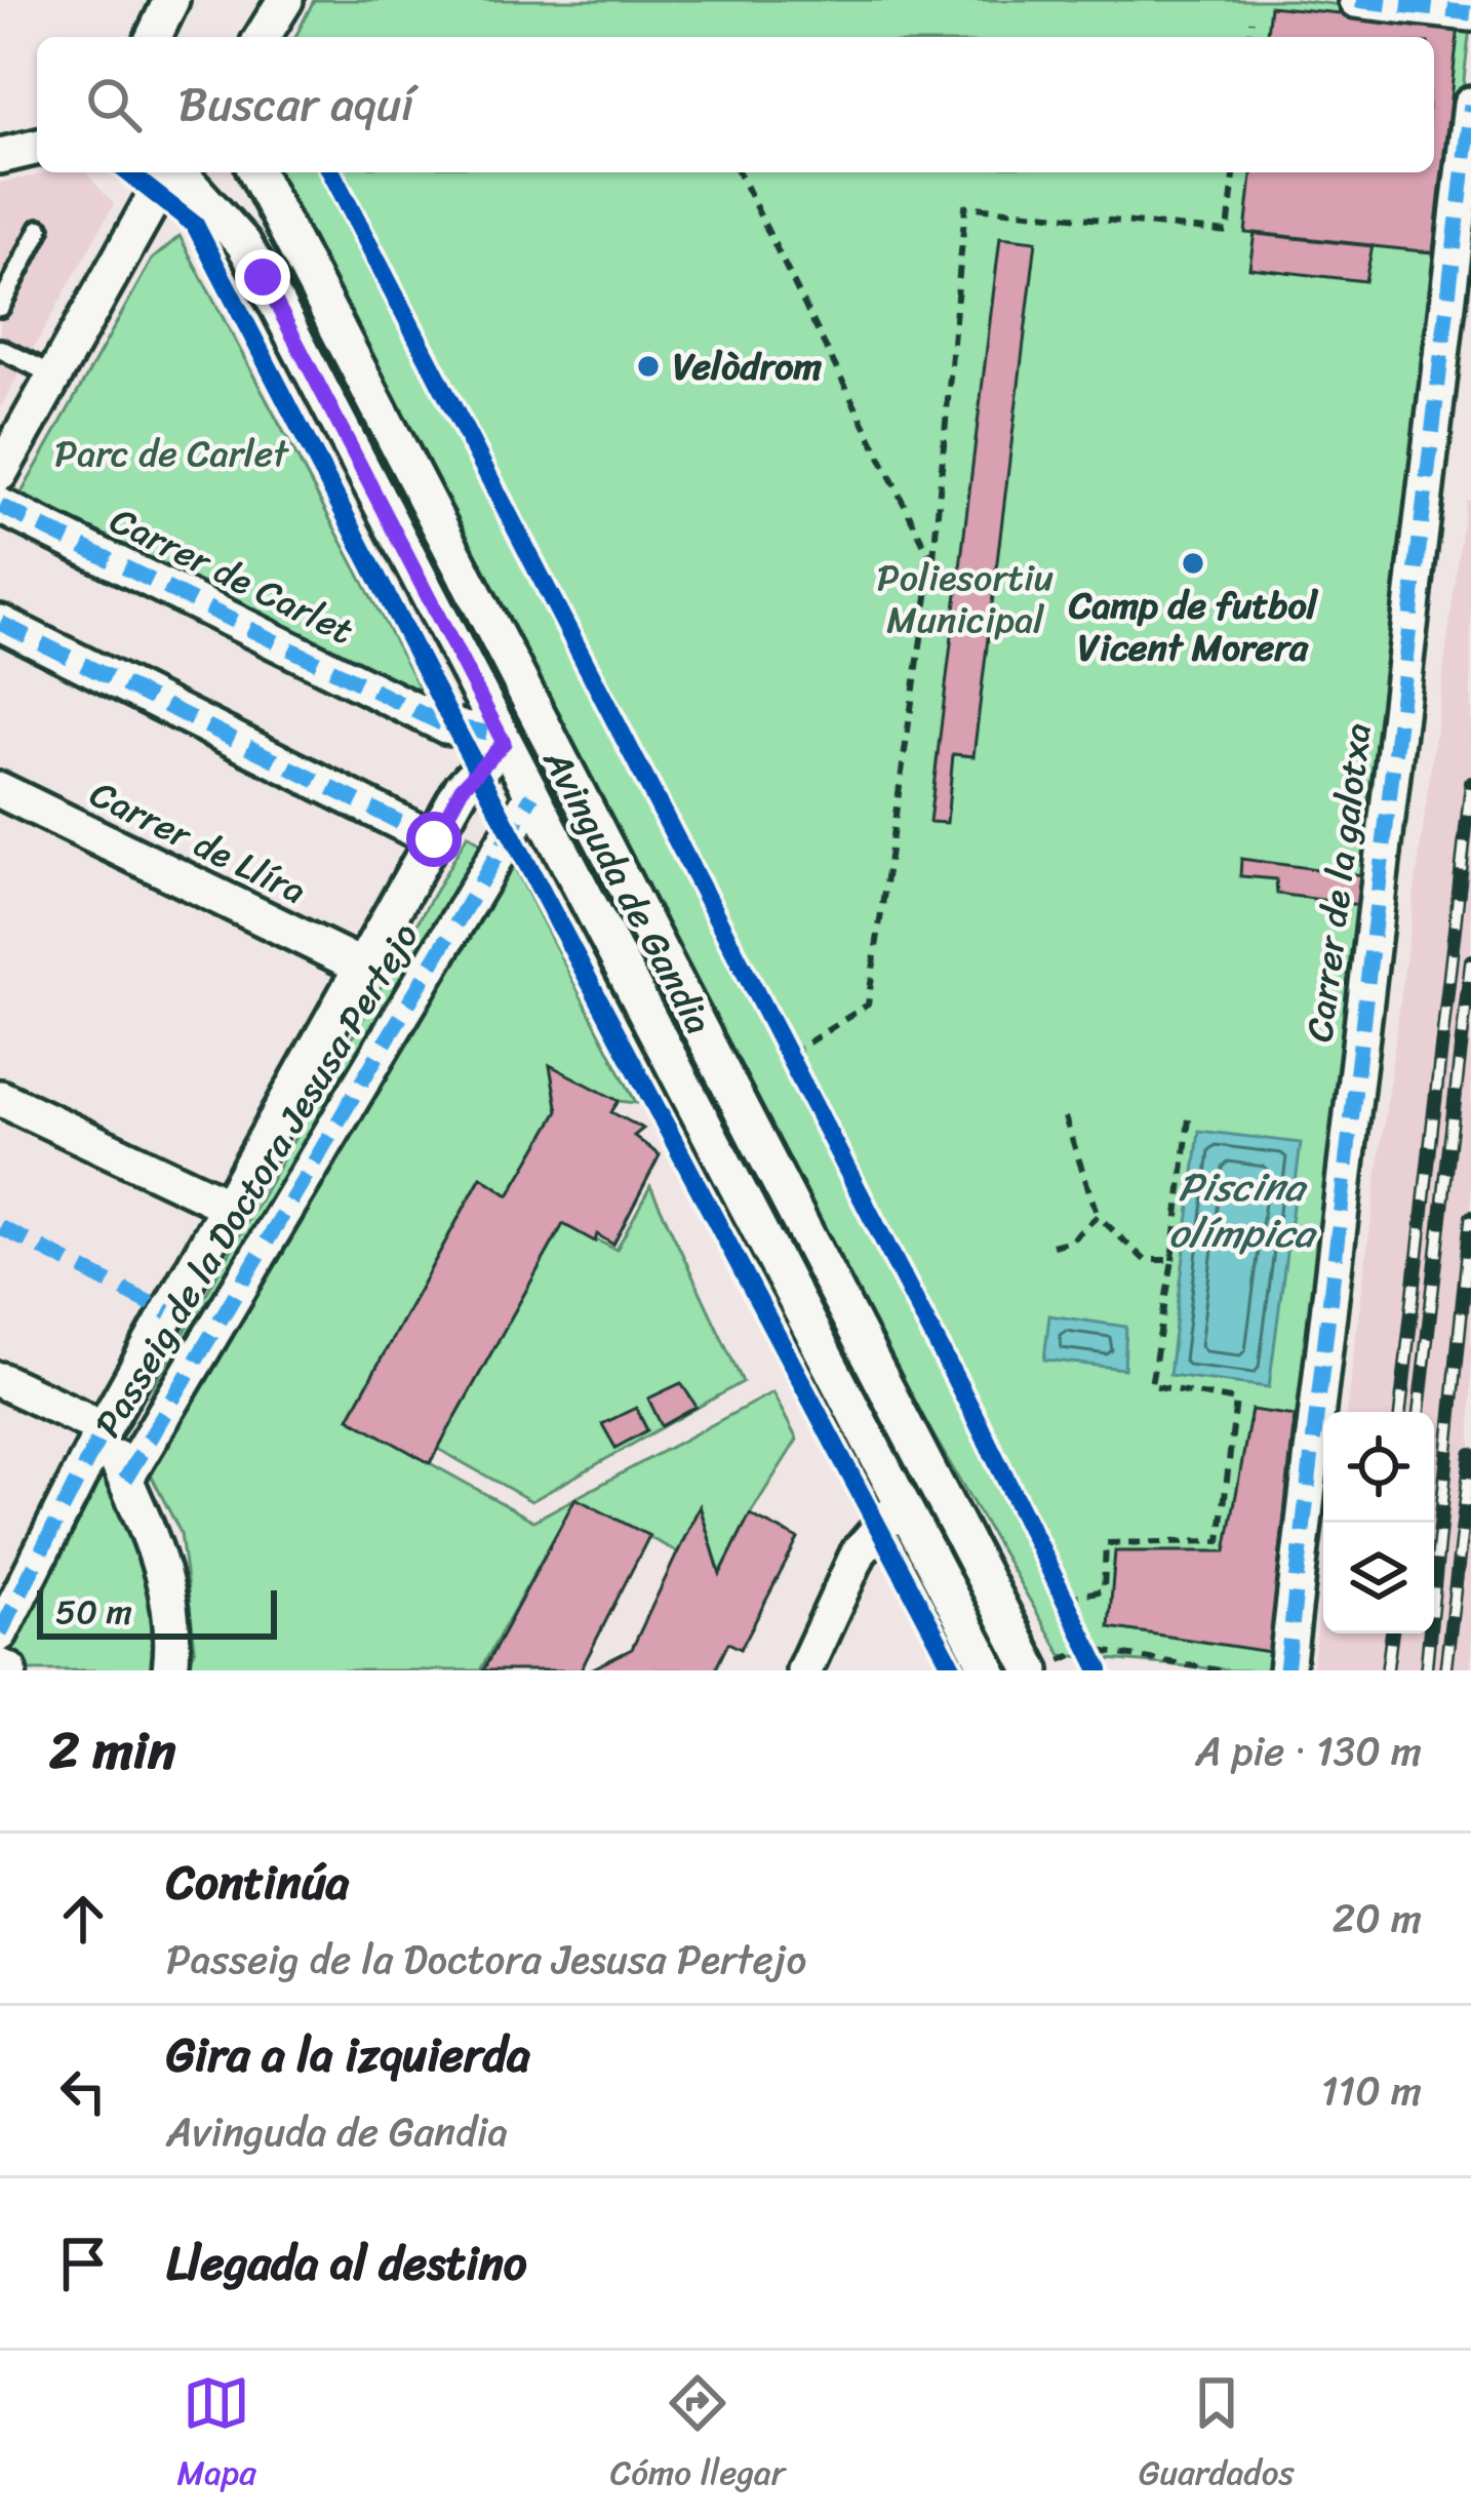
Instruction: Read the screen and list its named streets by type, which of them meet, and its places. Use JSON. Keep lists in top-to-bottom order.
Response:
{
  "streets": {
    "street": [
      "Carrer de Carlet",
      "Carrer de Llíra",
      "Carrer de la galotxa",
      "Avinguda de Gandia",
      "Passeig de la Doctora Jesusa Pertejo"
    ]
  },
  "crossings": [
    ["Carrer de Carlet", "Avinguda de Gandia"],
    ["Carrer de Carlet", "Passeig de la Doctora Jesusa Pertejo"],
    ["Carrer de Llíra", "Passeig de la Doctora Jesusa Pertejo"],
    ["Avinguda de Gandia", "Passeig de la Doctora Jesusa Pertejo"]
  ],
  "water": ["Piscina olímpica"],
  "parks": ["Parc de Carlet", "Poliesortiu Municipal"],
  "places": ["Velòdrom", "Camp de futbol Vicent Morera"],
  "scale_bar": "50 m",
  "page": {
    "search": "Buscar aquí",
    "scale": "50 m",
    "heading": ["2 min", "A pie · 130 m"],
    "list": [
      ["Continúa", "Passeig de la Doctora Jesusa Pertejo", "20 m"],
      ["Gira a la izquierda", "Avinguda de Gandia", "110 m"],
      "Llegada al destino"
    ],
    "nav": ["Mapa", "Cómo llegar", "Guardados"]
  }
}
